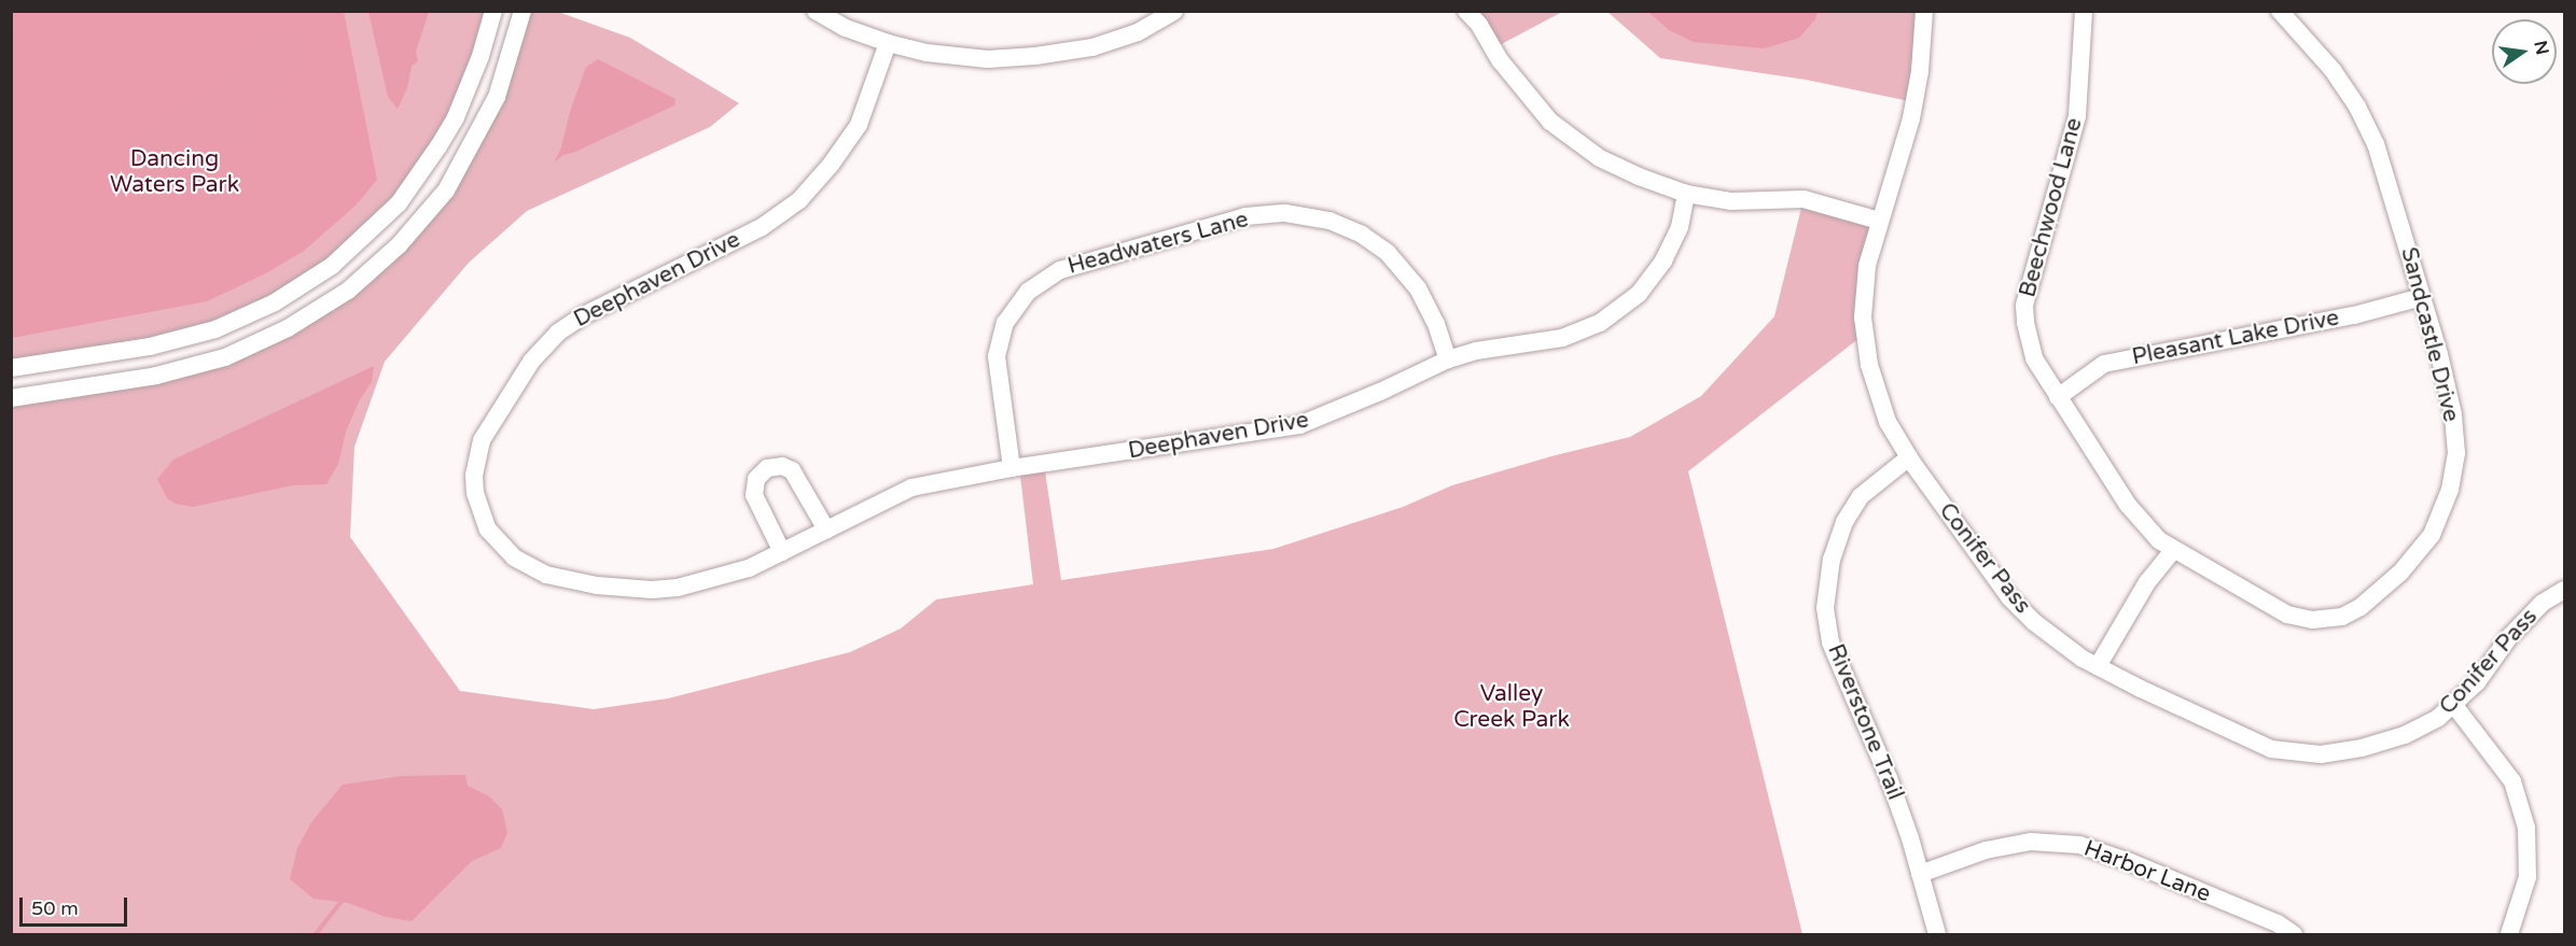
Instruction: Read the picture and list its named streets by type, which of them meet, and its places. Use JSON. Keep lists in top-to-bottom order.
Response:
{
  "streets": {
    "street": [
      "Beechwood Lane",
      "Headwaters Lane",
      "Deephaven Drive",
      "Sandcastle Drive",
      "Pleasant Lake Drive",
      "Conifer Pass",
      "Riverstone Trail",
      "Harbor Lane"
    ]
  },
  "crossings": [
    ["Beechwood Lane", "Sandcastle Drive"],
    ["Beechwood Lane", "Pleasant Lake Drive"],
    ["Headwaters Lane", "Deephaven Drive"],
    ["Sandcastle Drive", "Pleasant Lake Drive"],
    ["Conifer Pass", "Riverstone Trail"],
    ["Riverstone Trail", "Harbor Lane"]
  ],
  "parks": ["Dancing Waters Park", "Valley Creek Park"],
  "scale_bar": "50 m",
  "north": "right"
}
